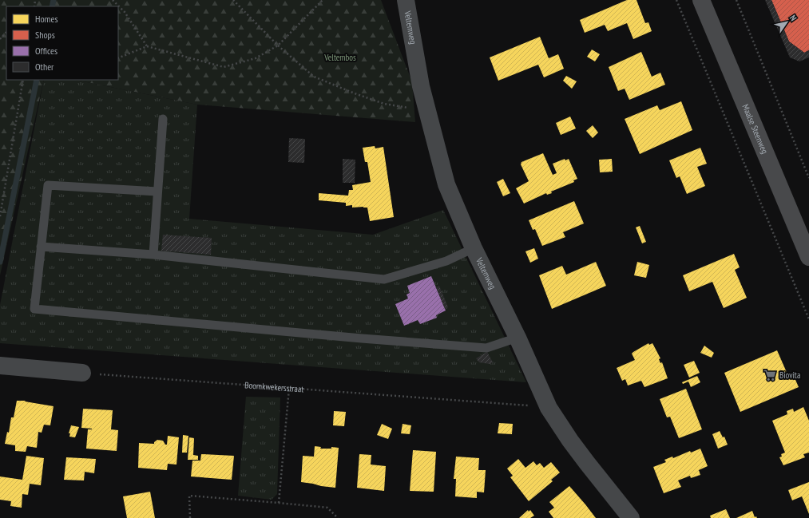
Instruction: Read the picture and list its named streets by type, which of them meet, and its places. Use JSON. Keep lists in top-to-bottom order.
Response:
{
  "streets": {
    "main road": ["Maalse Steenweg"],
    "street": ["Veltemweg"],
    "path": ["Boomkwekersstraat"]
  },
  "crossings": [
    ["Veltemweg", "Boomkwekersstraat"]
  ],
  "parks": ["Veltembos"],
  "places": {
    "supermarket": ["Biovita"]
  },
  "legend": [
    "Homes",
    "Shops",
    "Offices",
    "Other"
  ],
  "north": "top right"
}
